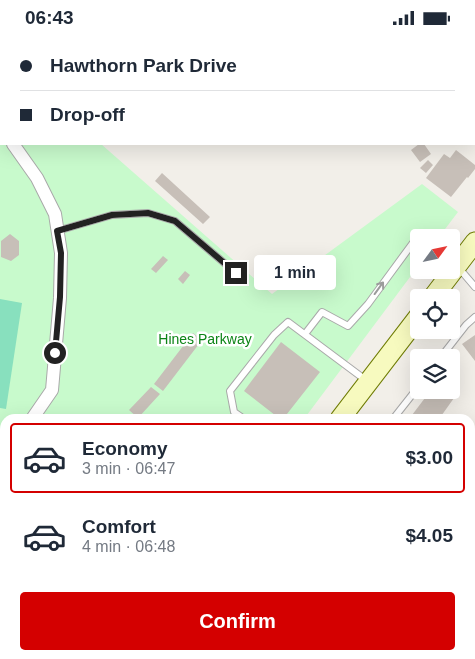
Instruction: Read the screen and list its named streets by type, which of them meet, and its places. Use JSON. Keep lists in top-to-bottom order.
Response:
{
  "parks": ["Hines Parkway"],
  "north": "top right",
  "page": {
    "status": "06:43",
    "banner": ["Hawthorn Park Drive", "Drop-off"],
    "bubble": "1 min",
    "list": [
      {
        "name": "Economy",
        "note": "3 min · 06:47",
        "value": "$3.00"
      },
      {
        "name": "Comfort",
        "note": "4 min · 06:48",
        "value": "$4.05"
      }
    ],
    "buttons": "Confirm"
  }
}
